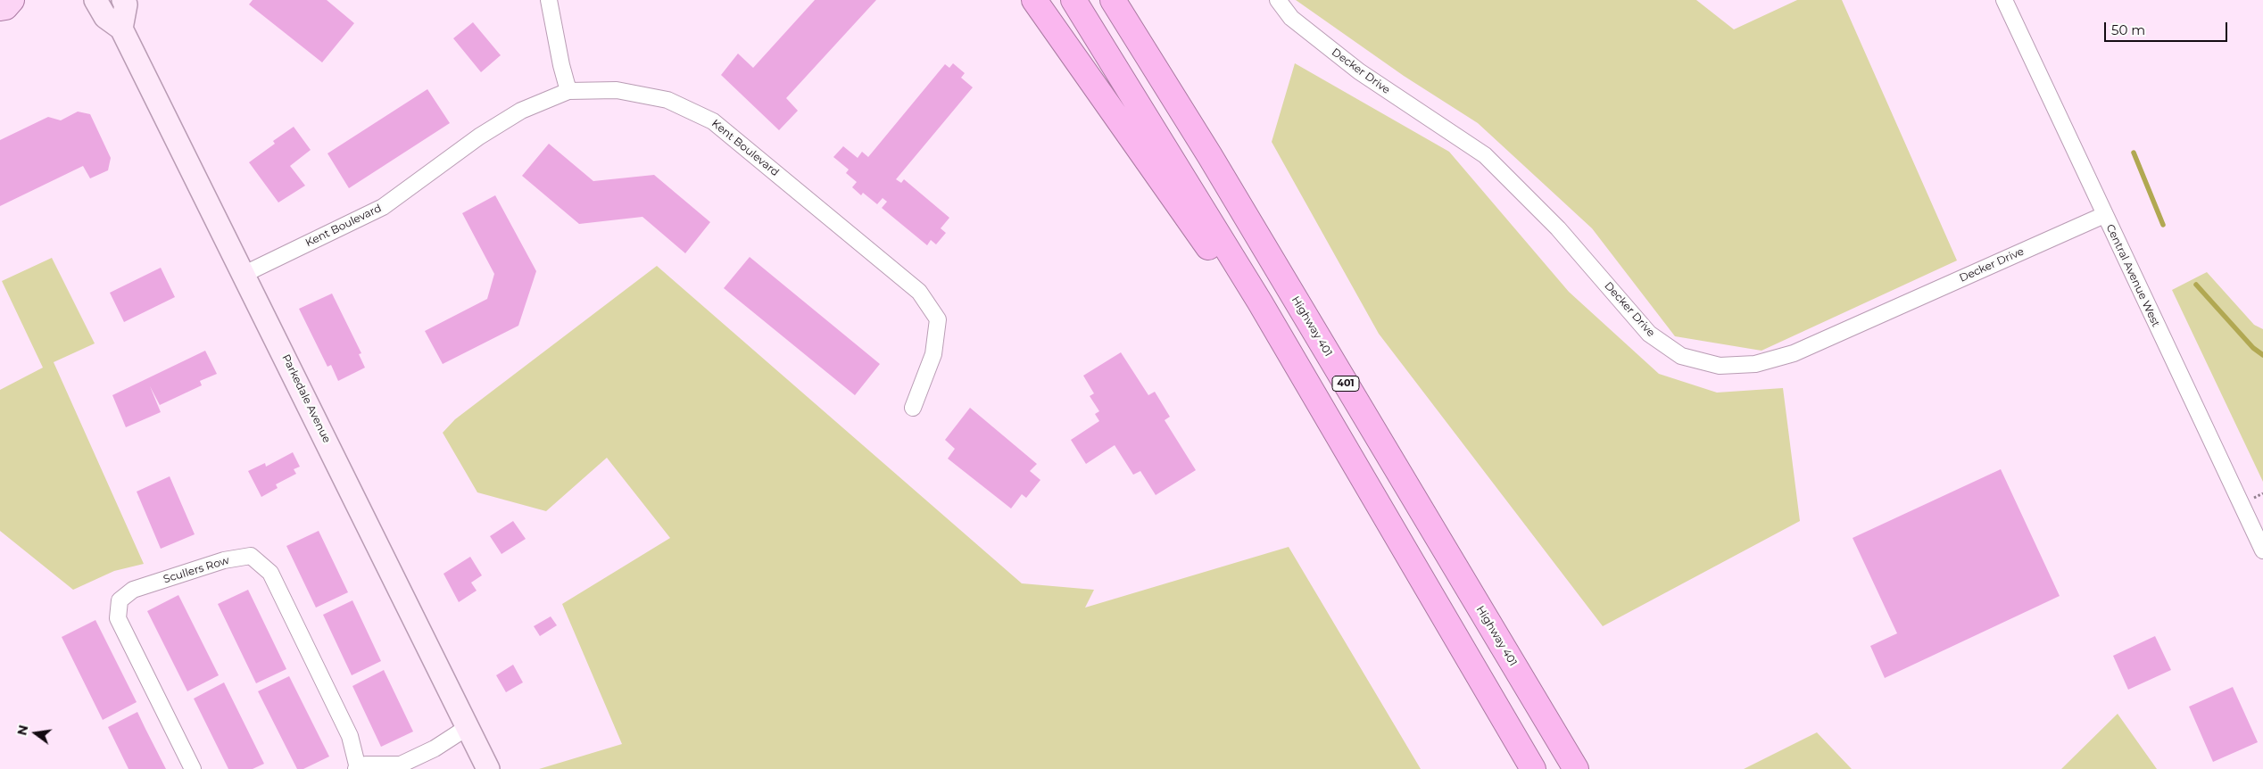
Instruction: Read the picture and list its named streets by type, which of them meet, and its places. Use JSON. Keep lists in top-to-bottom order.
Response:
{
  "streets": {
    "highway": ["Highway 401", "401"],
    "street": [
      "Decker Drive",
      "Kent Boulevard",
      "Central Avenue West",
      "Parkedale Avenue",
      "Scullers Row"
    ]
  },
  "crossings": [
    ["Decker Drive", "Central Avenue West"],
    ["Kent Boulevard", "Parkedale Avenue"]
  ],
  "scale_bar": "50 m",
  "north": "left"
}
